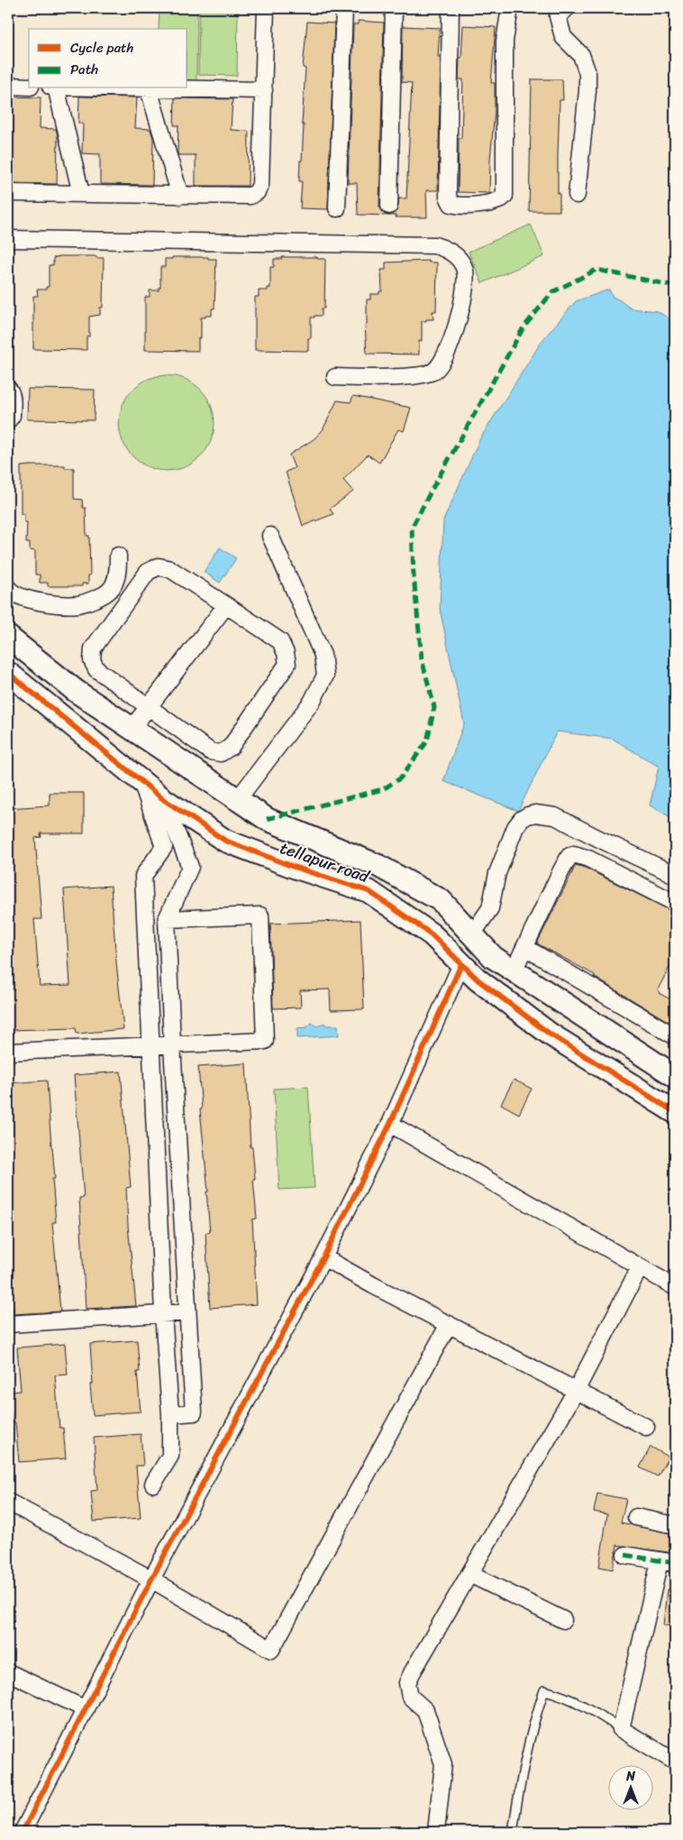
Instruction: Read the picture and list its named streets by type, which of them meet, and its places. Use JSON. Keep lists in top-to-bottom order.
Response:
{
  "streets": {
    "street": ["tellapur road"]
  },
  "legend": ["Cycle path", "Path"],
  "north": "top"
}
